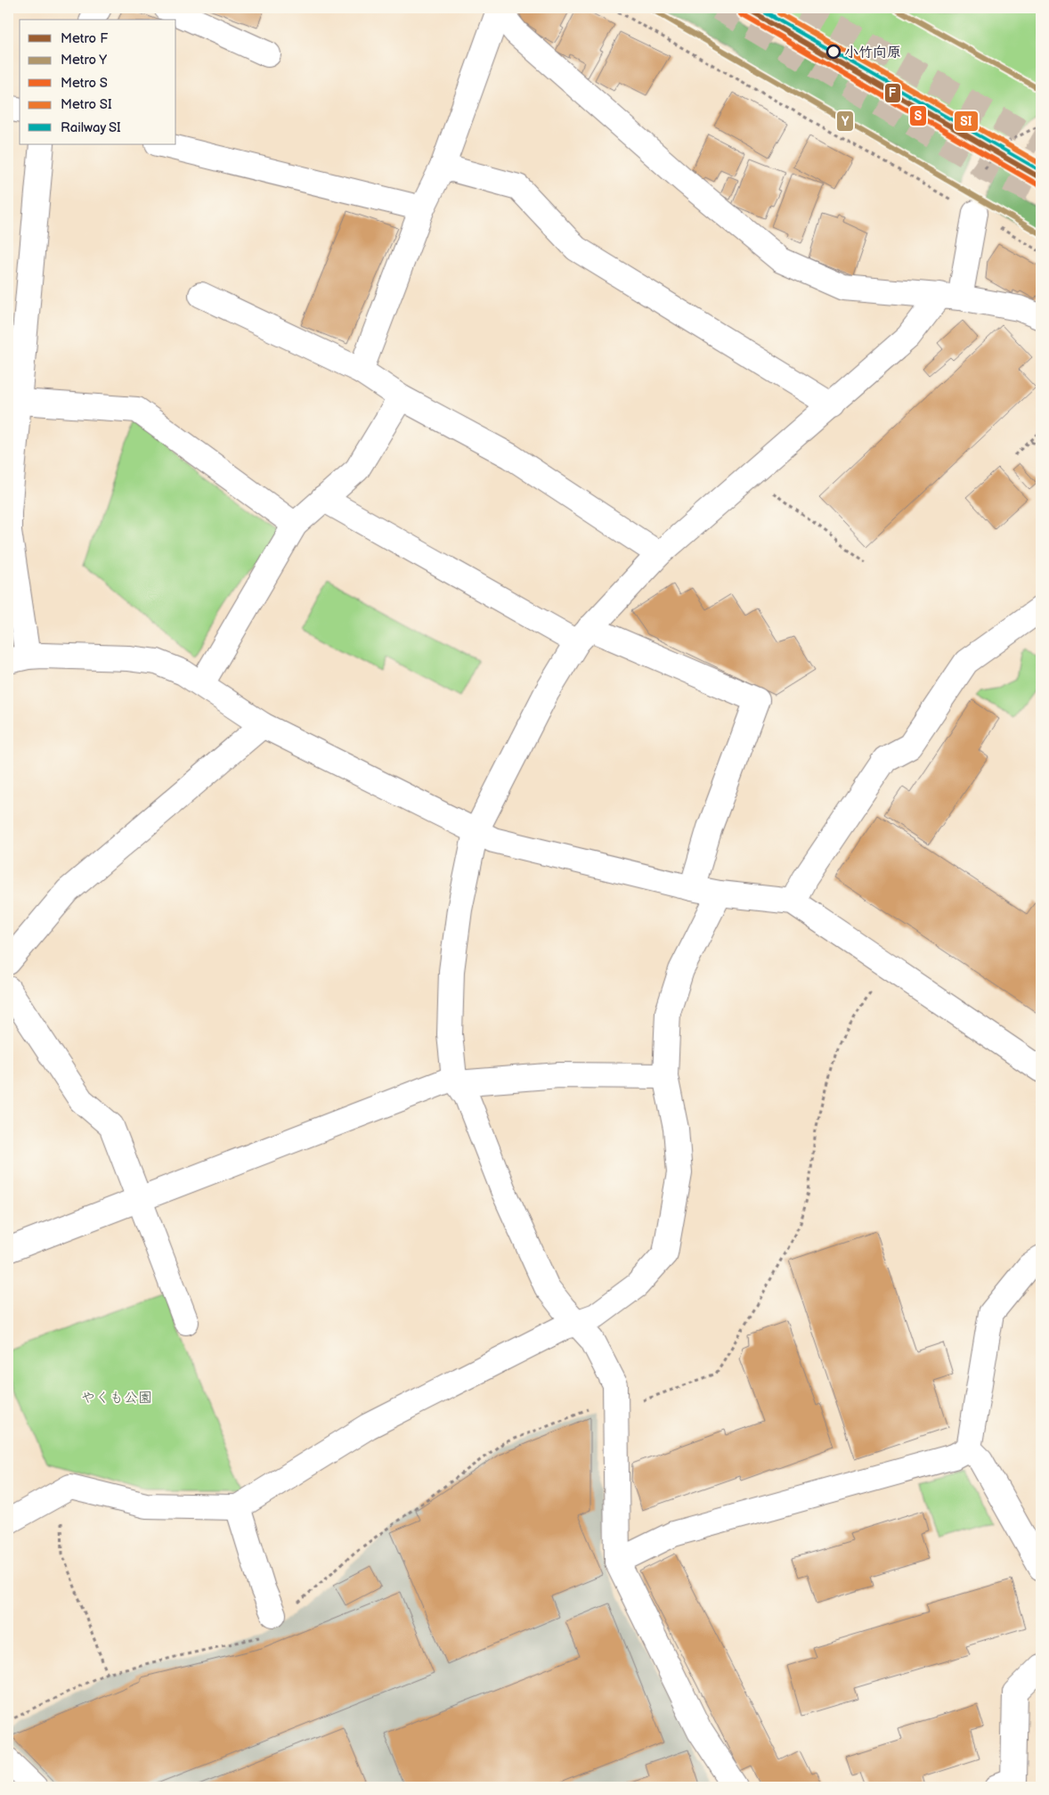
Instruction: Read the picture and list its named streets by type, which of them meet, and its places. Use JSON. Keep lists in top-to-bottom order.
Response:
{
  "parks": ["やくも公園"],
  "places": ["小竹向原"],
  "lines": [
    "metro line F",
    "metro line Y",
    "rail line SI",
    "metro line SI",
    "metro line S"
  ],
  "legend": [
    "Metro F",
    "Metro Y",
    "Metro S",
    "Metro SI",
    "Railway SI"
  ]
}
